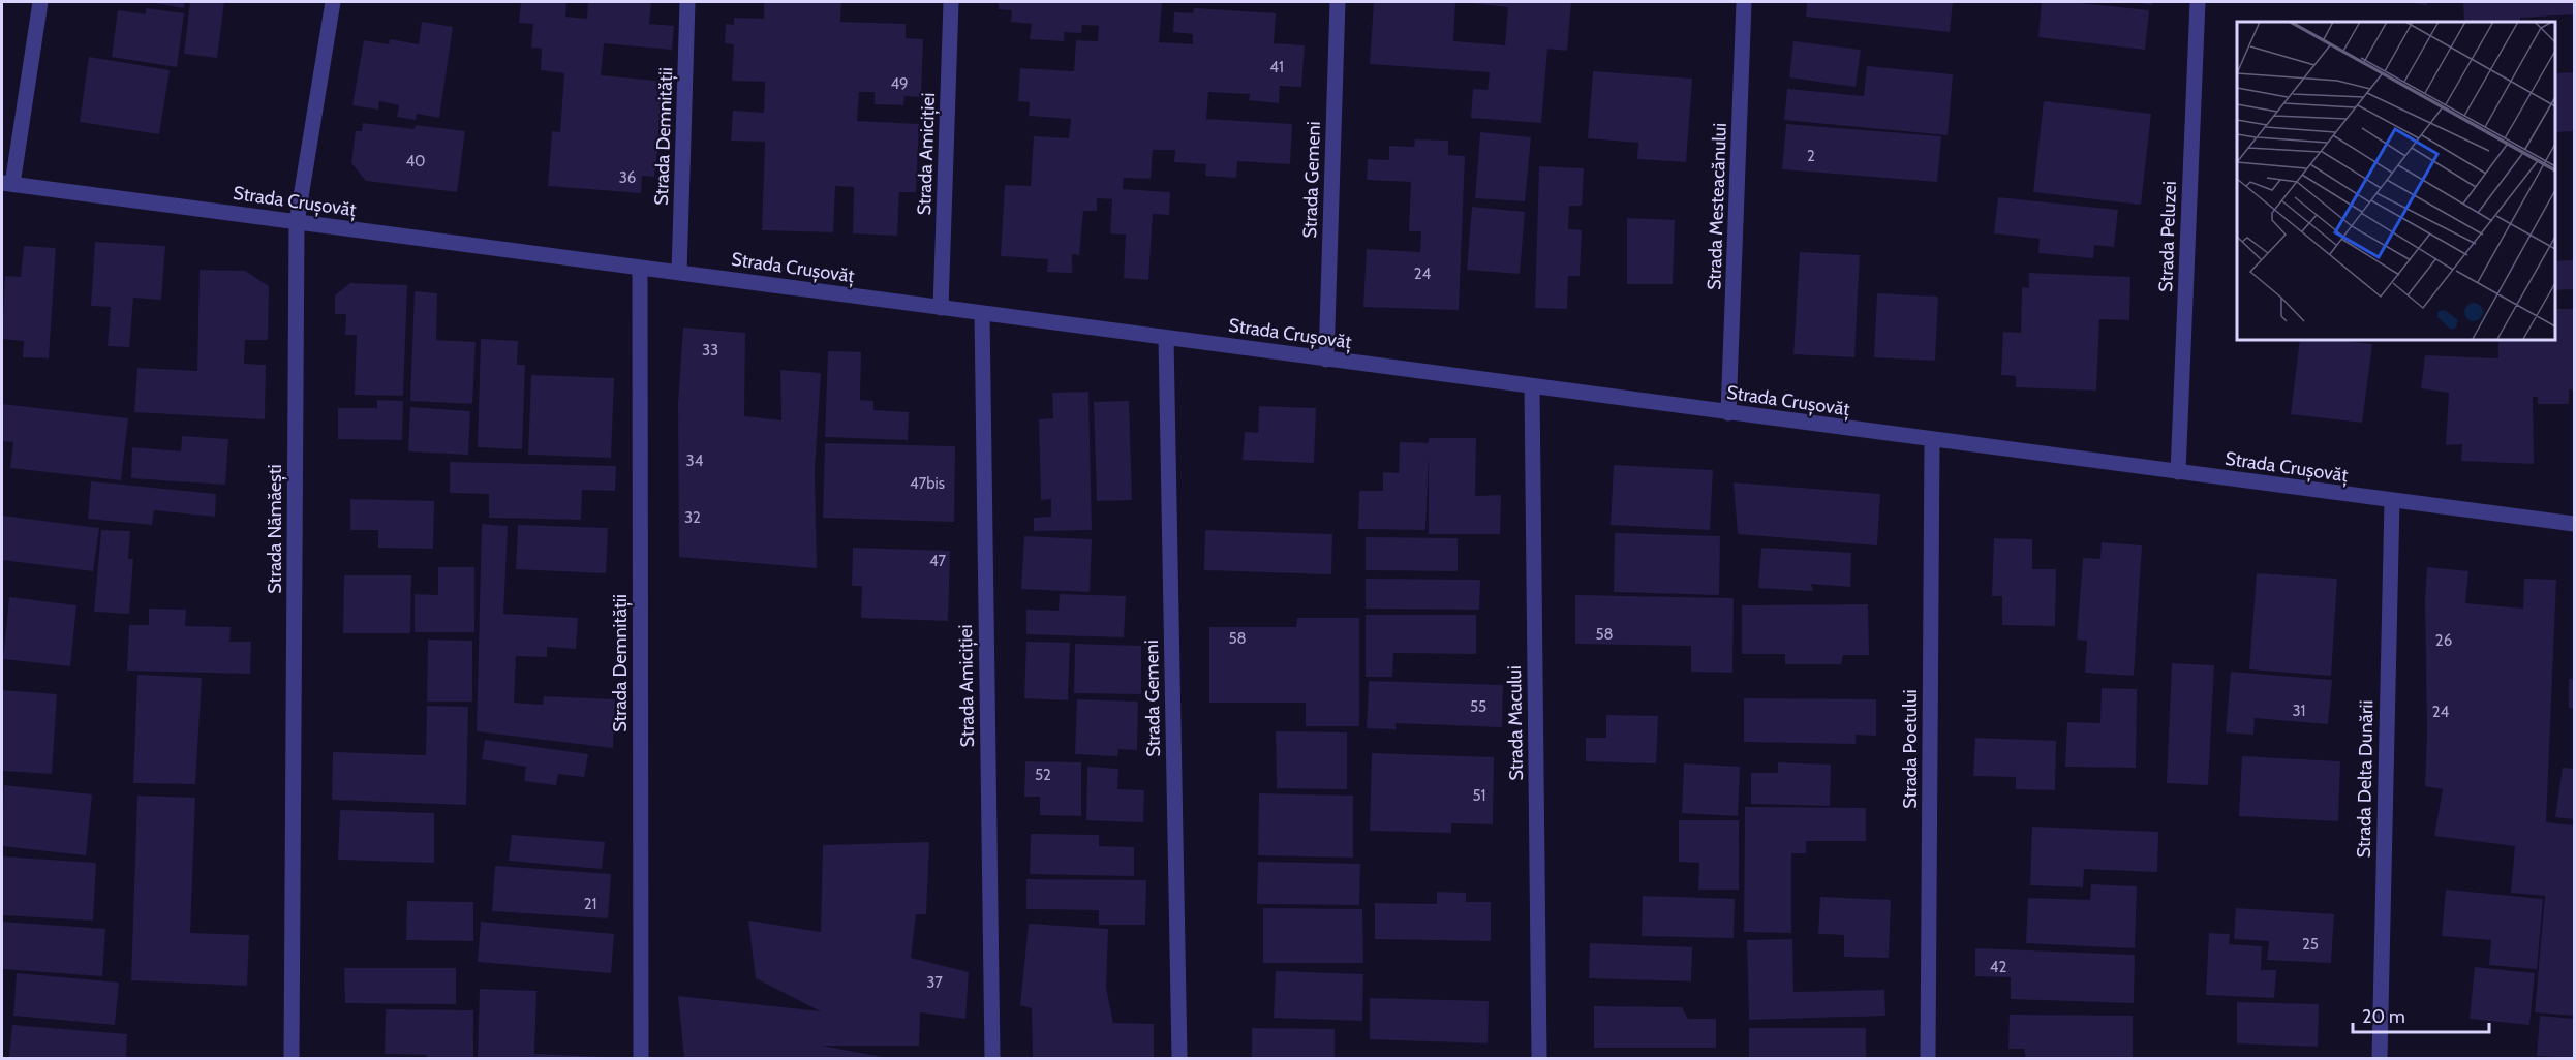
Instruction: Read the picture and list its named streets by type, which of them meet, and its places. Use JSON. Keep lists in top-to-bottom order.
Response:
{
  "streets": {
    "street": [
      "Strada Demnității",
      "Strada Amiciției",
      "Strada Gemeni",
      "Strada Crușovăț",
      "Strada Mesteacănului",
      "Strada Peluzei",
      "Strada Nămăești",
      "Strada Macului",
      "Strada Poetului",
      "Strada Delta Dunării"
    ]
  },
  "crossings": [
    ["Strada Demnității", "Strada Crușovăț"],
    ["Strada Amiciției", "Strada Crușovăț"],
    ["Strada Gemeni", "Strada Crușovăț"],
    ["Strada Crușovăț", "Strada Mesteacănului"],
    ["Strada Crușovăț", "Strada Peluzei"],
    ["Strada Crușovăț", "Strada Nămăești"],
    ["Strada Crușovăț", "Strada Macului"],
    ["Strada Crușovăț", "Strada Poetului"],
    ["Strada Crușovăț", "Strada Delta Dunării"]
  ],
  "house_numbers": [
    "41",
    "49",
    "2",
    "40",
    "36",
    "24",
    "33",
    "34",
    "47bis",
    "32",
    "47",
    "58",
    "58",
    "26",
    "55",
    "31",
    "24",
    "52",
    "51",
    "21",
    "25",
    "42",
    "37"
  ],
  "scale_bar": "20 m"
}
